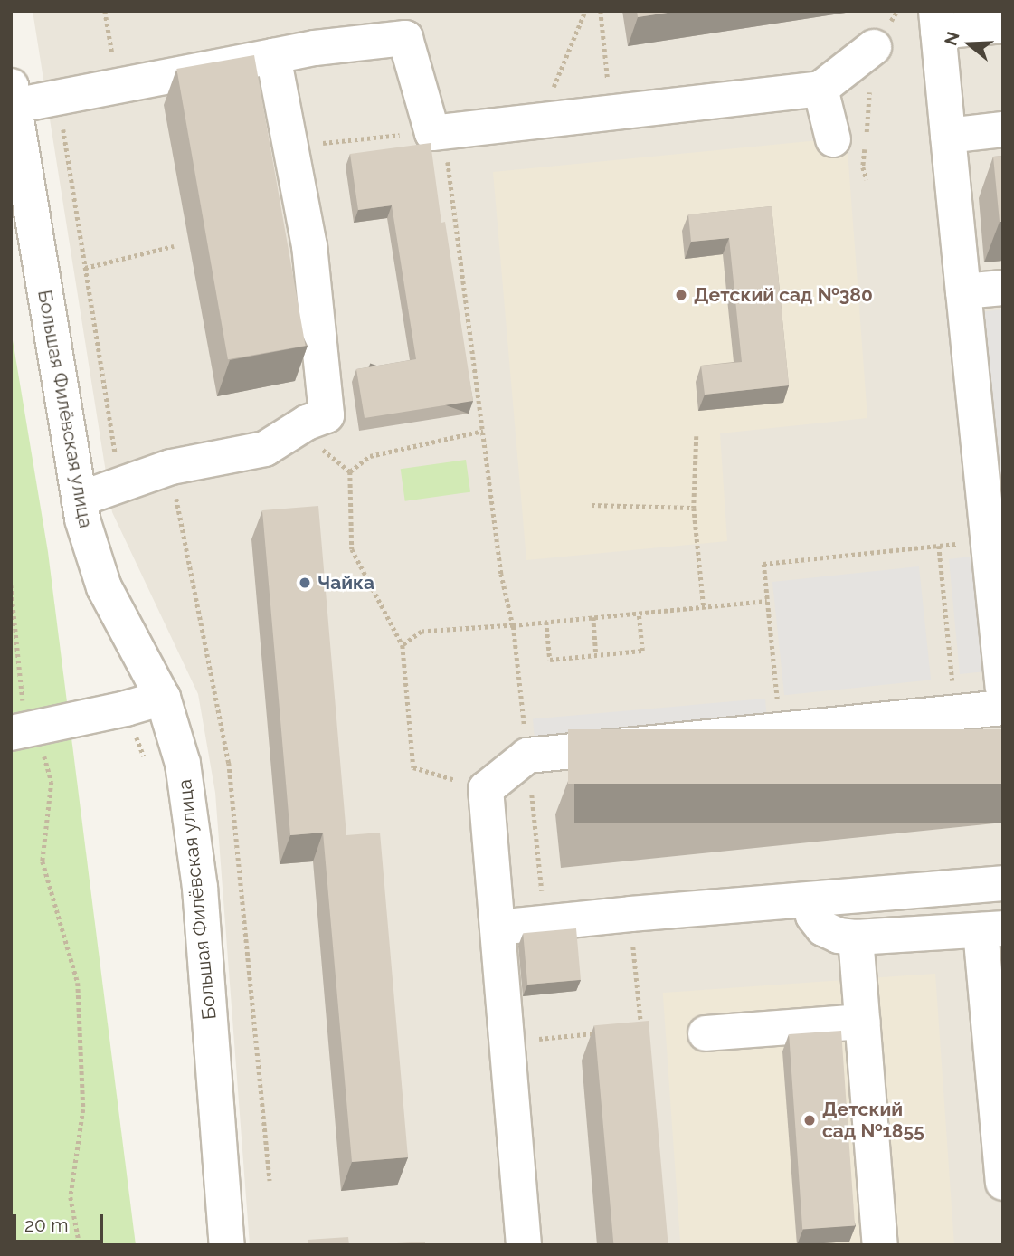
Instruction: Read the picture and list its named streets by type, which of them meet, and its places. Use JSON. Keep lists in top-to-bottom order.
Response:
{
  "streets": {
    "street": ["Большая Филёвская улица"]
  },
  "places": ["Детский сад №380", "Чайка", "Детский сад №1855"],
  "scale_bar": "20 m",
  "north": "left"
}
